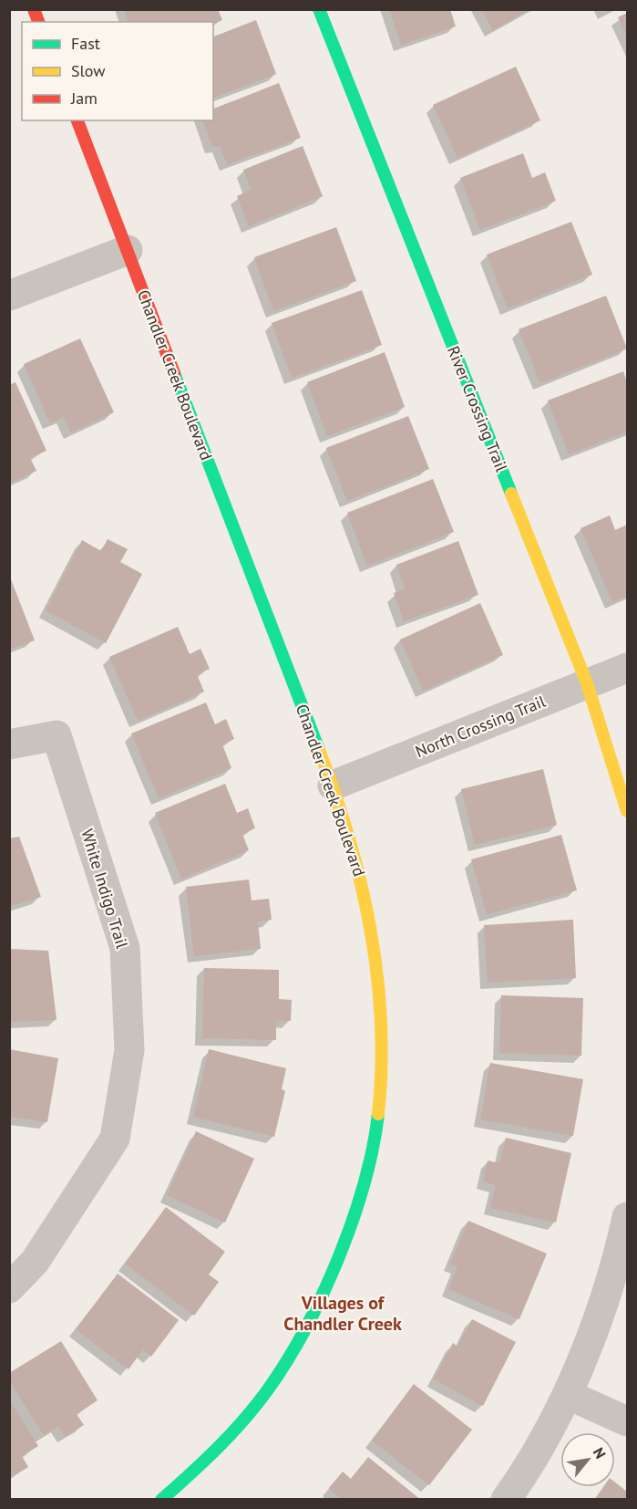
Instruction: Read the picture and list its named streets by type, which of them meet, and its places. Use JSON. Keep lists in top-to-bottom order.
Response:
{
  "streets": {
    "street": [
      "Chandler Creek Boulevard",
      "River Crossing Trail",
      "North Crossing Trail",
      "White Indigo Trail"
    ]
  },
  "crossings": [
    ["Chandler Creek Boulevard", "North Crossing Trail"],
    ["River Crossing Trail", "North Crossing Trail"]
  ],
  "districts": ["Villages of Chandler Creek"],
  "legend": ["Fast", "Slow", "Jam"],
  "north": "top right"
}
